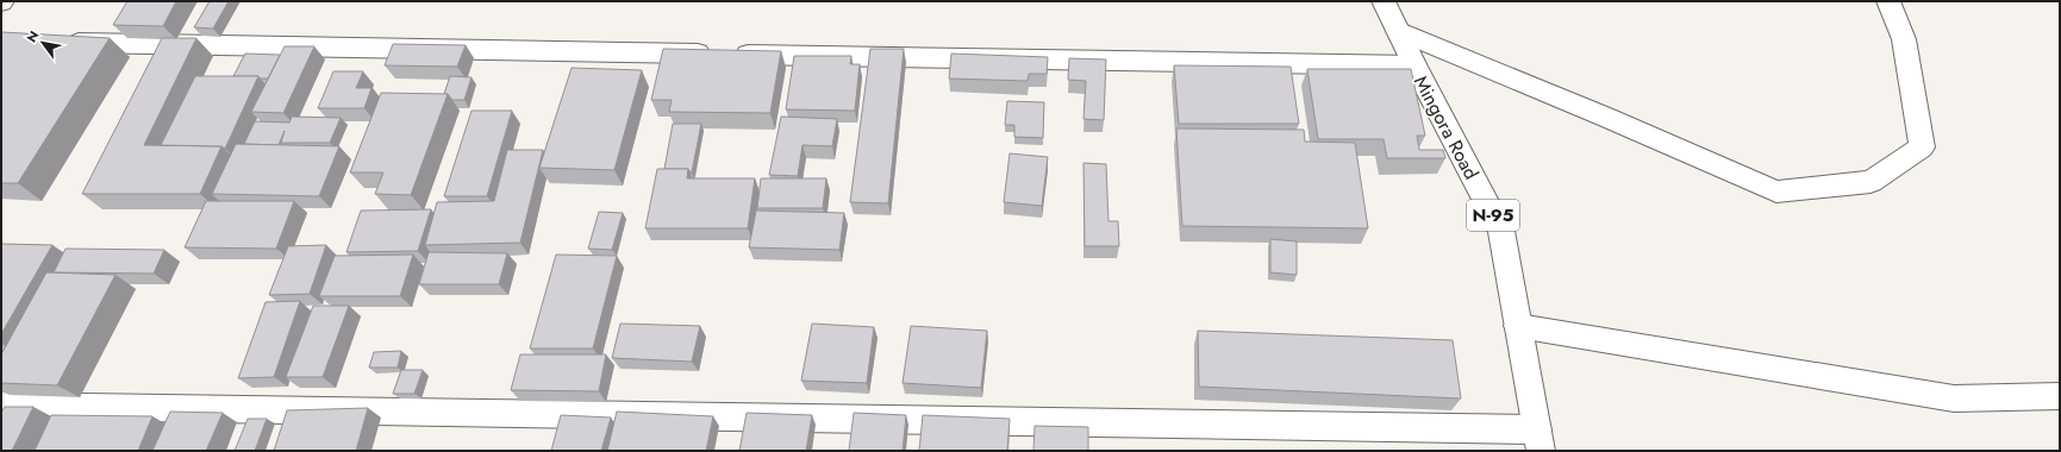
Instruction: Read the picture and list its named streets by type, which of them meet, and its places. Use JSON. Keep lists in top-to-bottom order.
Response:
{
  "streets": {
    "main road": ["Mingora Road", "N-95"]
  },
  "north": "top left"
}
